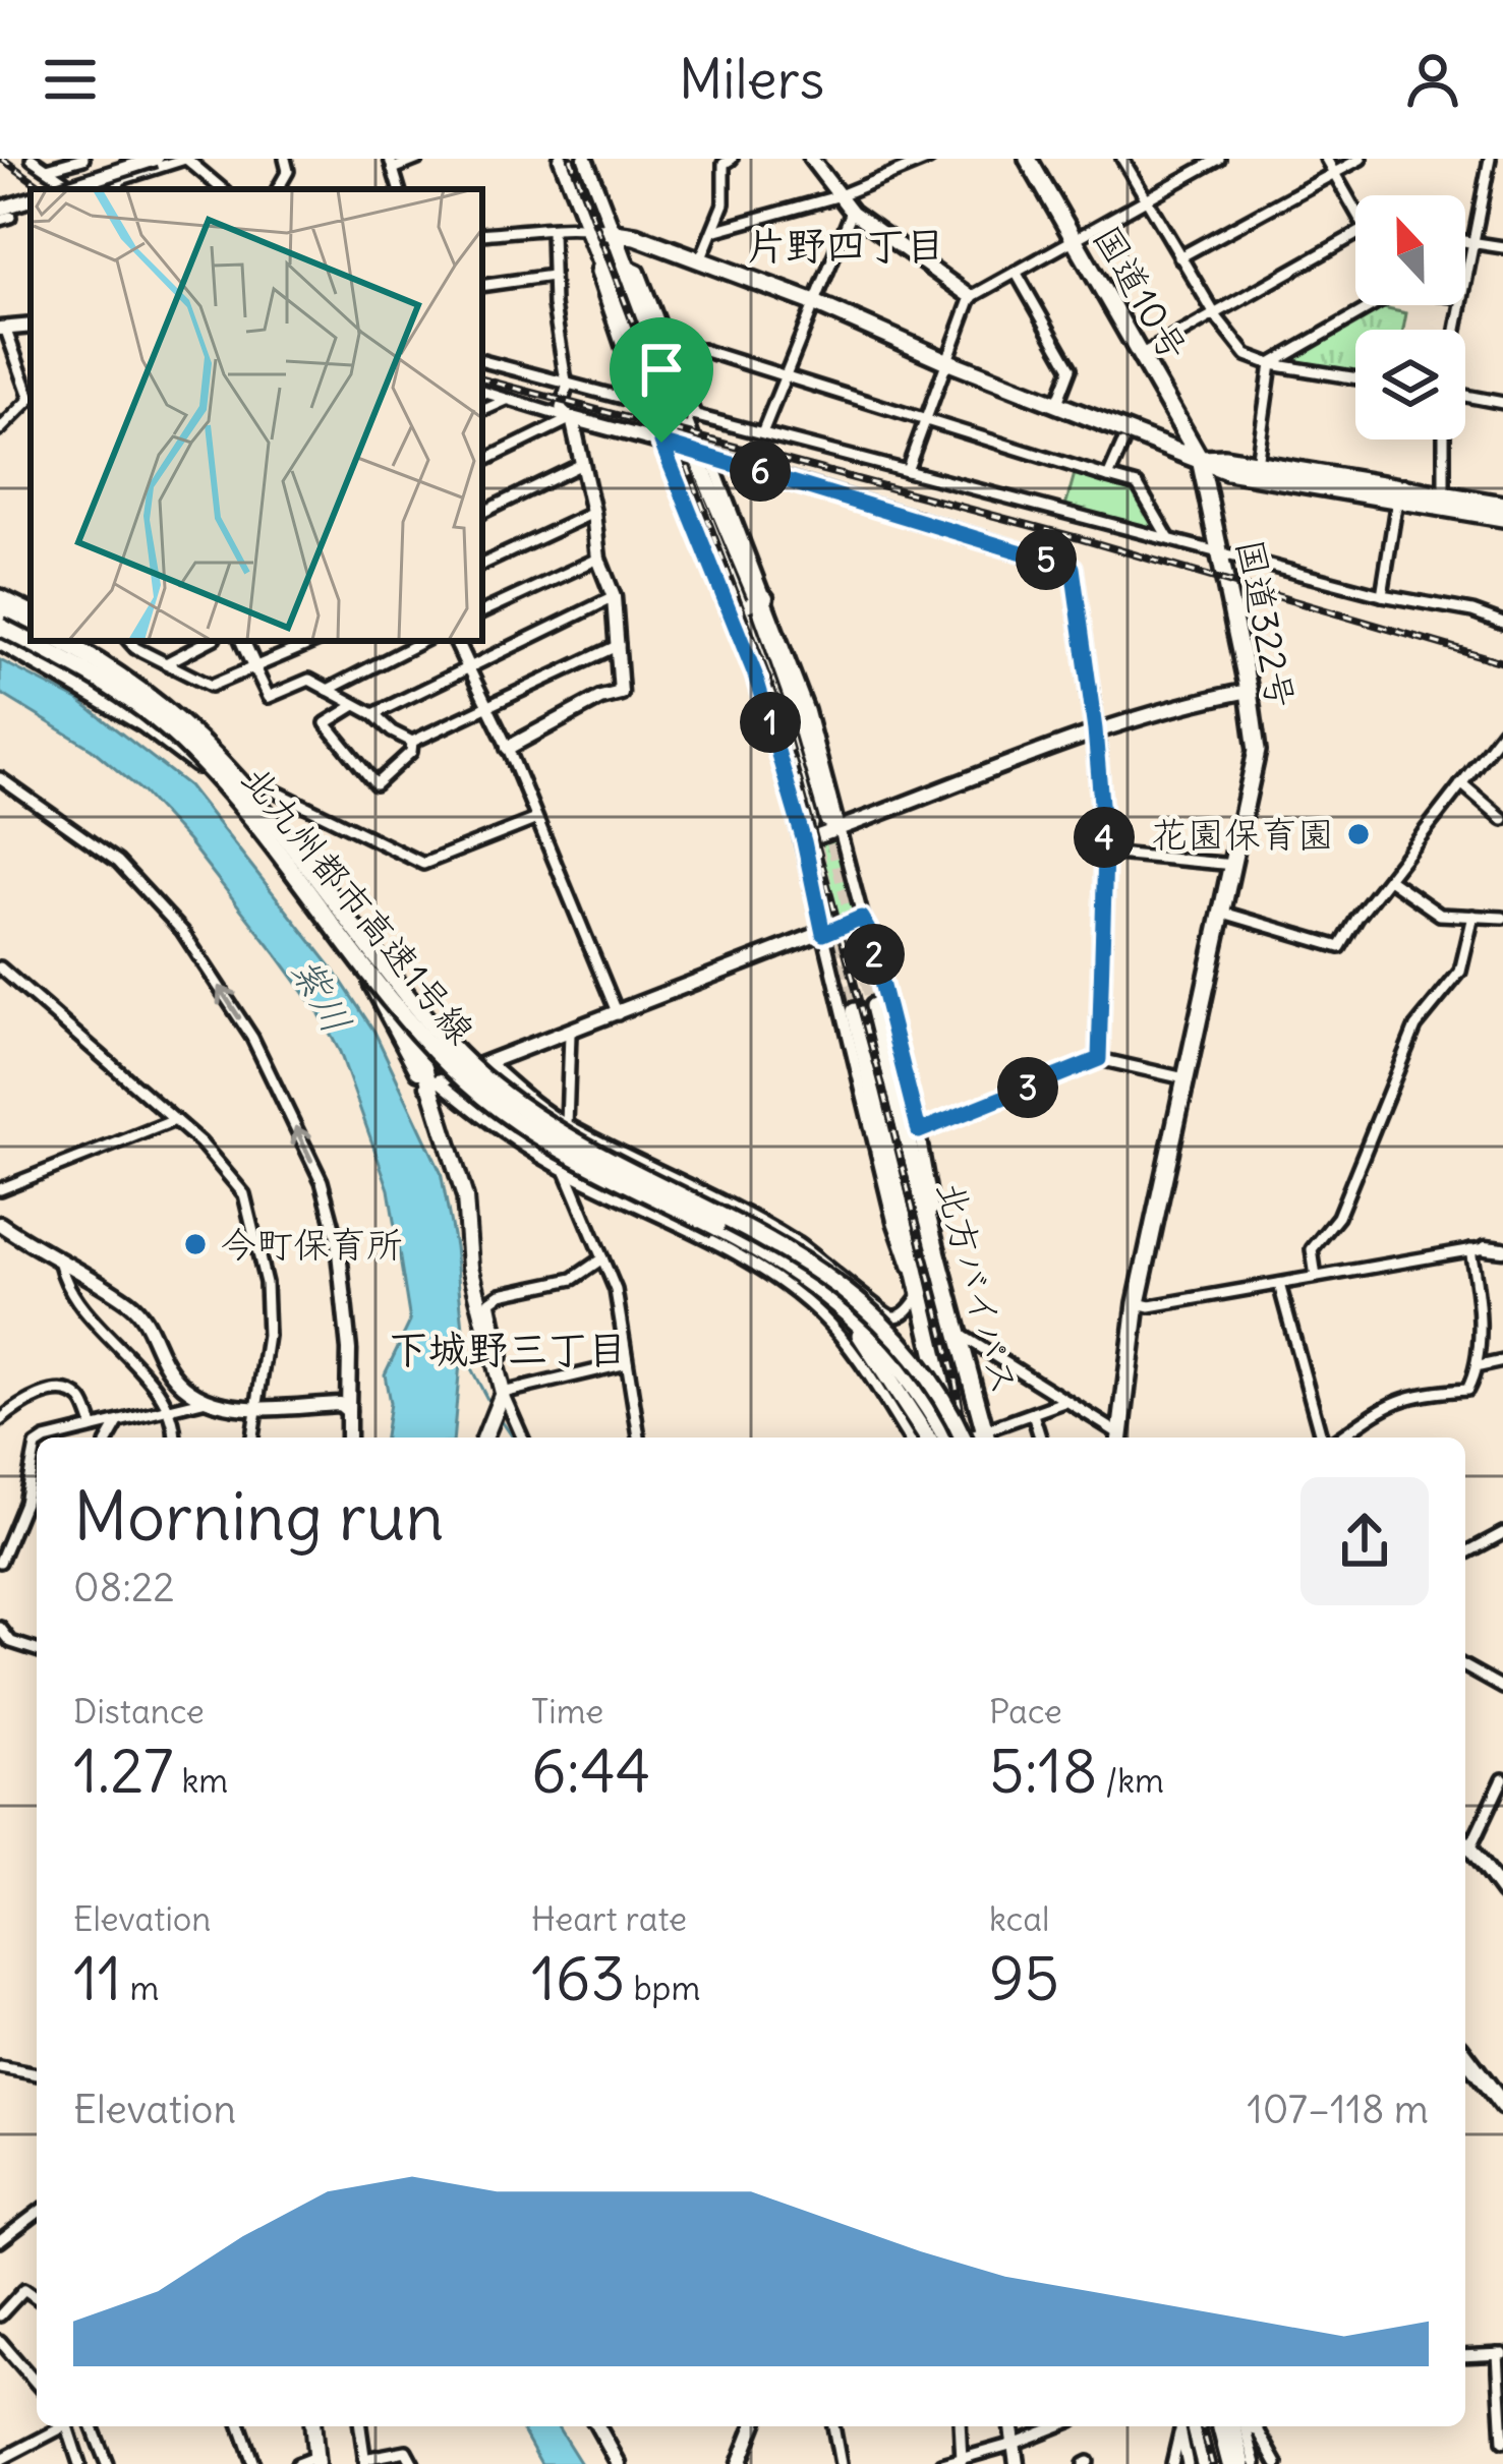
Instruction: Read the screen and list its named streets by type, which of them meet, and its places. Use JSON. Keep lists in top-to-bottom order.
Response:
{
  "streets": {
    "highway": [
      "国道10号",
      "国道322号",
      "北九州都市高速1号線",
      "北方バイパス"
    ]
  },
  "crossings": [
    ["国道10号", "国道322号"]
  ],
  "districts": ["片野四丁目", "下城野三丁目"],
  "water": ["紫川"],
  "places": ["花園保育園", "今町保育所"],
  "north": "top",
  "page": {
    "header": "Milers",
    "pins": [
      "6",
      "5",
      "1",
      "4",
      "2",
      "3"
    ],
    "heading": ["Morning run", "08:22"],
    "stats": [
      ["Distance", "1.27 km"],
      ["Time", "6:44"],
      ["Pace", "5:18 /km"],
      ["Elevation", "11 m"],
      ["Heart rate", "163 bpm"],
      ["kcal", "95"]
    ],
    "chart": ["Elevation", "107–118 m"]
  }
}
